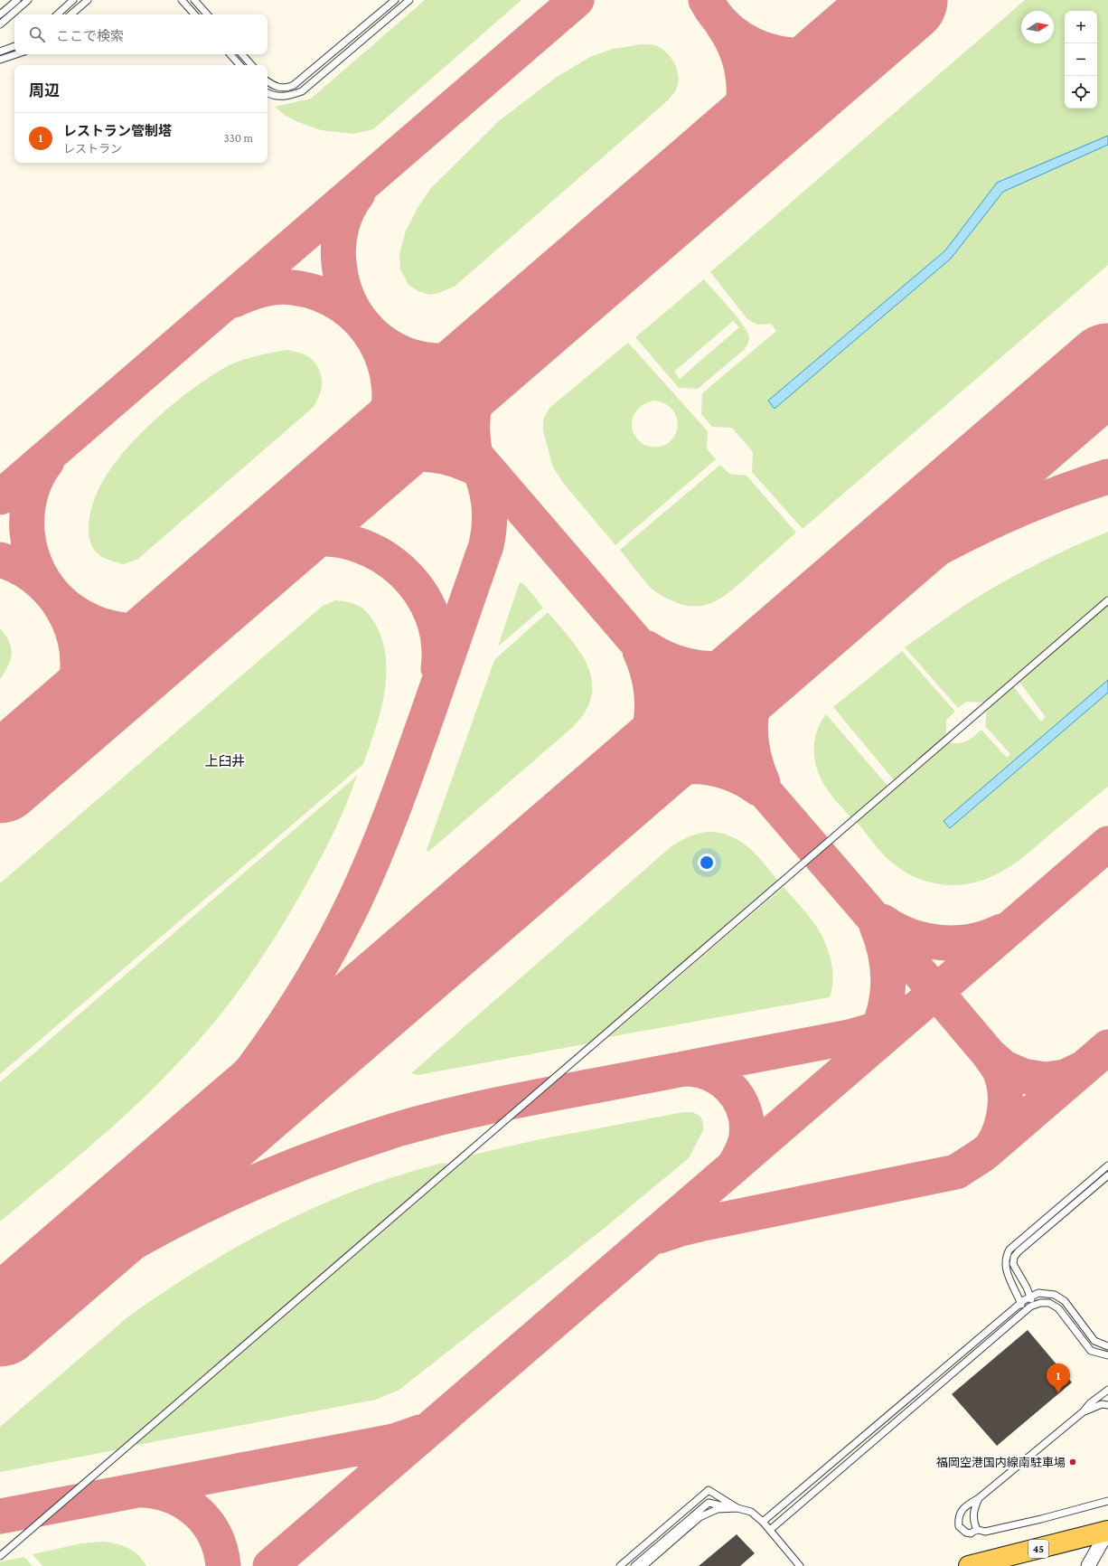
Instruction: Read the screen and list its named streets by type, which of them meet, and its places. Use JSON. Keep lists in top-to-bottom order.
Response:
{
  "streets": {
    "main road": ["45"]
  },
  "districts": ["上臼井"],
  "places": ["福岡空港国内線南駐車場"],
  "north": "right",
  "page": {
    "map_buttons": ["+", "−"],
    "search": "ここで検索",
    "heading": "周辺",
    "list": [
      {
        "mark": "1",
        "name": "レストラン管制塔",
        "note": "レストラン",
        "value": "330 m"
      }
    ],
    "pins": "1"
  }
}
